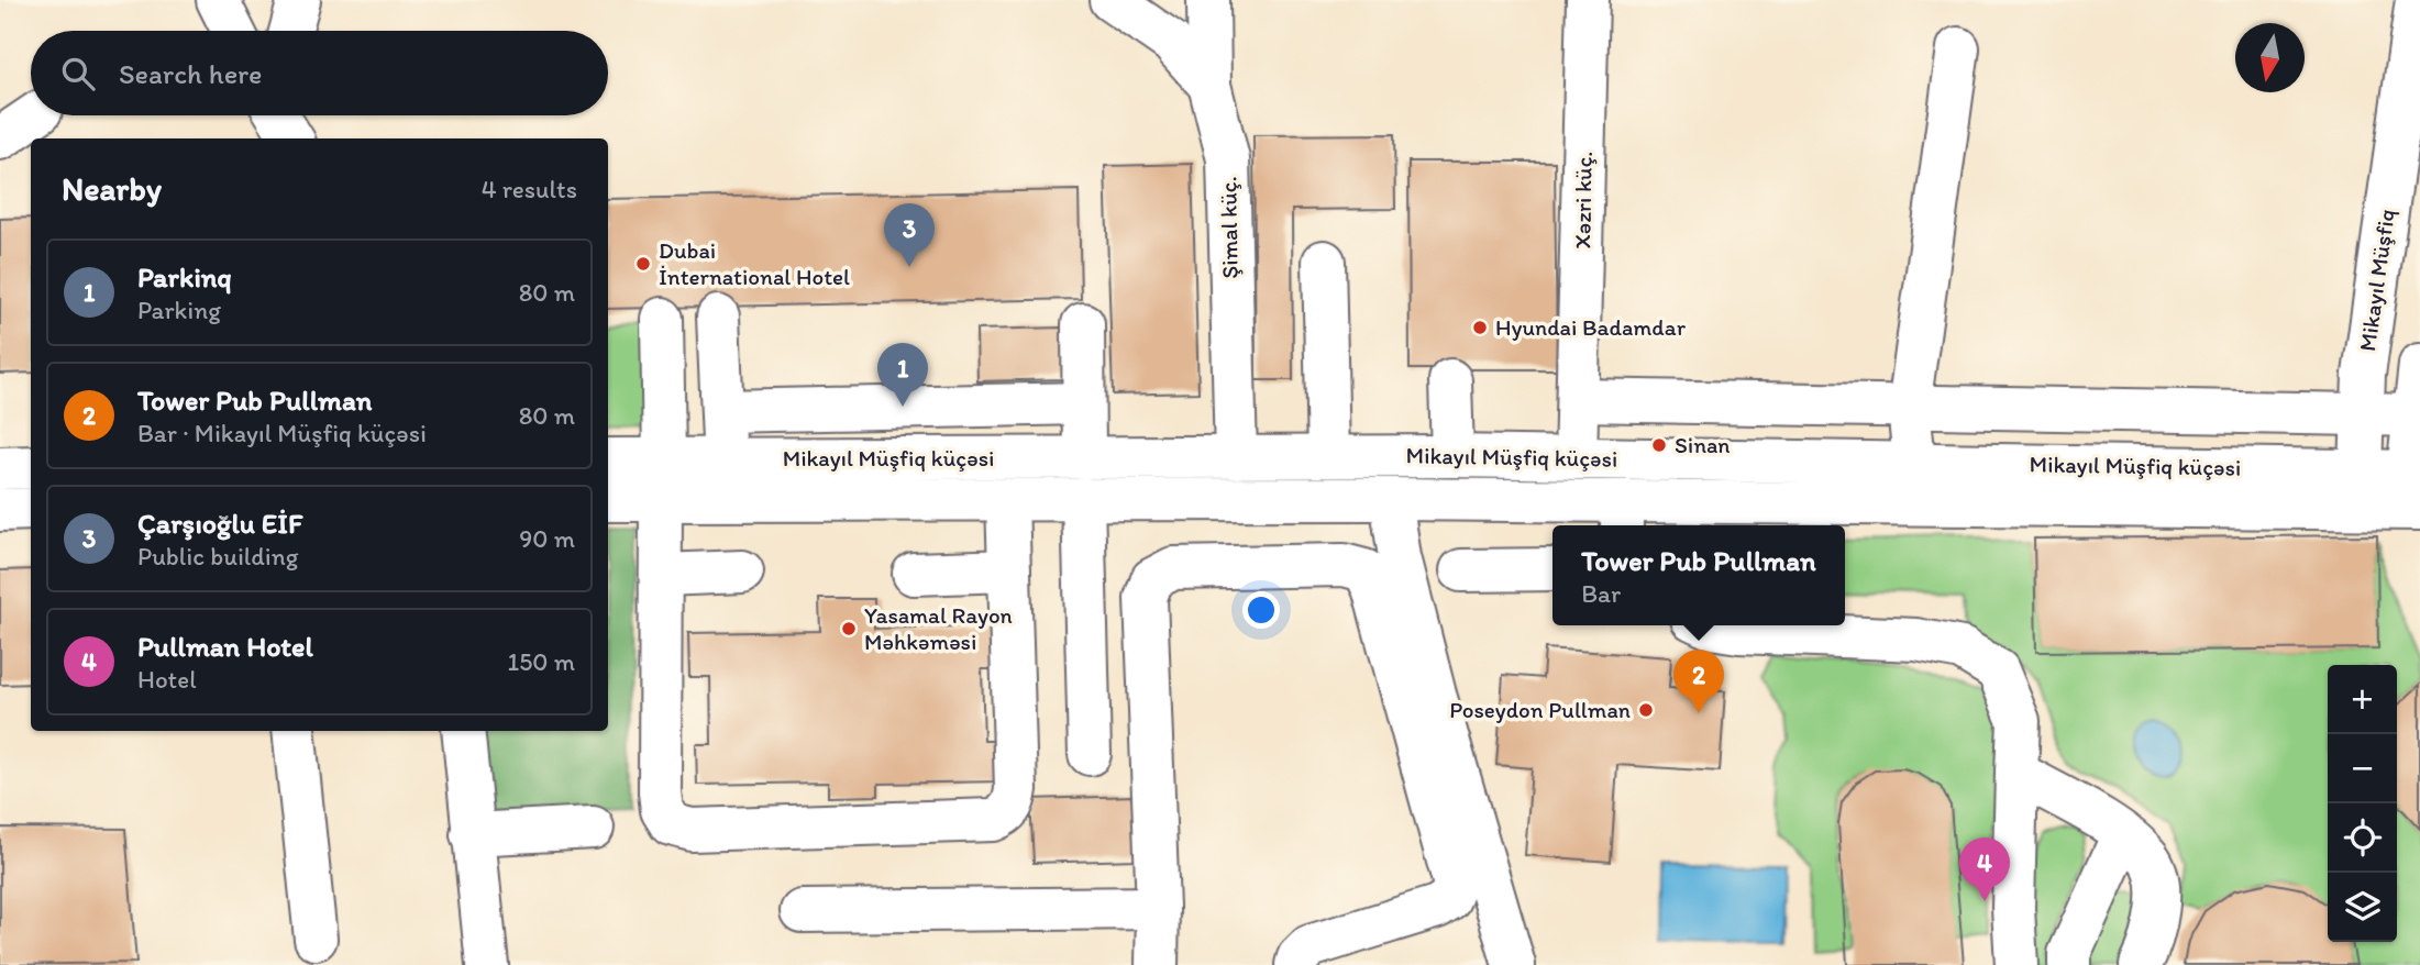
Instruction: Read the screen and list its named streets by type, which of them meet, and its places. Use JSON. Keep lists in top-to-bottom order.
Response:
{
  "streets": {
    "main road": [
      "Xəzri küç.",
      "Şimal küç.",
      "Mikayıl Müşfiq",
      "Mikayıl Müşfiq küçəsi"
    ]
  },
  "crossings": [
    ["Xəzri küç.", "Mikayıl Müşfiq küçəsi"],
    ["Şimal küç.", "Mikayıl Müşfiq küçəsi"],
    ["Mikayıl Müşfiq", "Mikayıl Müşfiq küçəsi"]
  ],
  "places": [
    "Dubai İnternational Hotel",
    "Hyundai Badamdar",
    "Sinan",
    "Yasamal Rayon Məhkəməsi",
    "Poseydon Pullman"
  ],
  "north": "bottom",
  "page": {
    "search": "Search here",
    "heading": ["Nearby", "4 results"],
    "pins": [
      "3",
      "1",
      "2",
      "4"
    ],
    "list": [
      {
        "mark": "1",
        "name": "Parkinq",
        "note": "Parking",
        "value": "80 m"
      },
      {
        "mark": "2",
        "name": "Tower Pub Pullman",
        "note": "Bar · Mikayıl Müşfiq küçəsi",
        "value": "80 m"
      },
      {
        "mark": "3",
        "name": "Çarşıoğlu EİF",
        "note": "Public building",
        "value": "90 m"
      },
      {
        "mark": "4",
        "name": "Pullman Hotel",
        "note": "Hotel",
        "value": "150 m"
      }
    ],
    "popup": ["Tower Pub Pullman", "Bar"],
    "map_buttons": ["+", "−"]
  }
}
